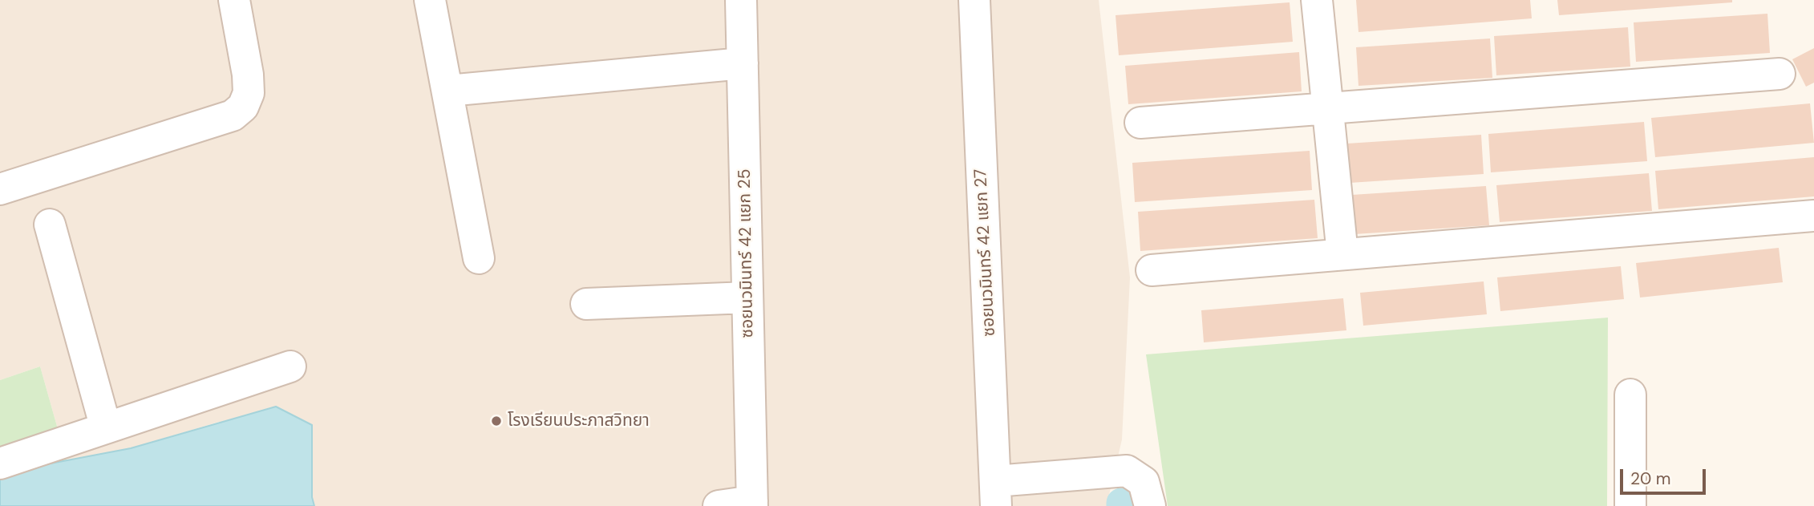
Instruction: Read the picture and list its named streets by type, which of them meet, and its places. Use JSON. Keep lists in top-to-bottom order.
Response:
{
  "streets": {
    "street": ["ซอยนวมินทร์ 42 แยก 27", "ซอยนวมินทร์ 42 แยก 25"]
  },
  "places": ["โรงเรียนประภาสวิทยา"],
  "scale_bar": "20 m"
}
